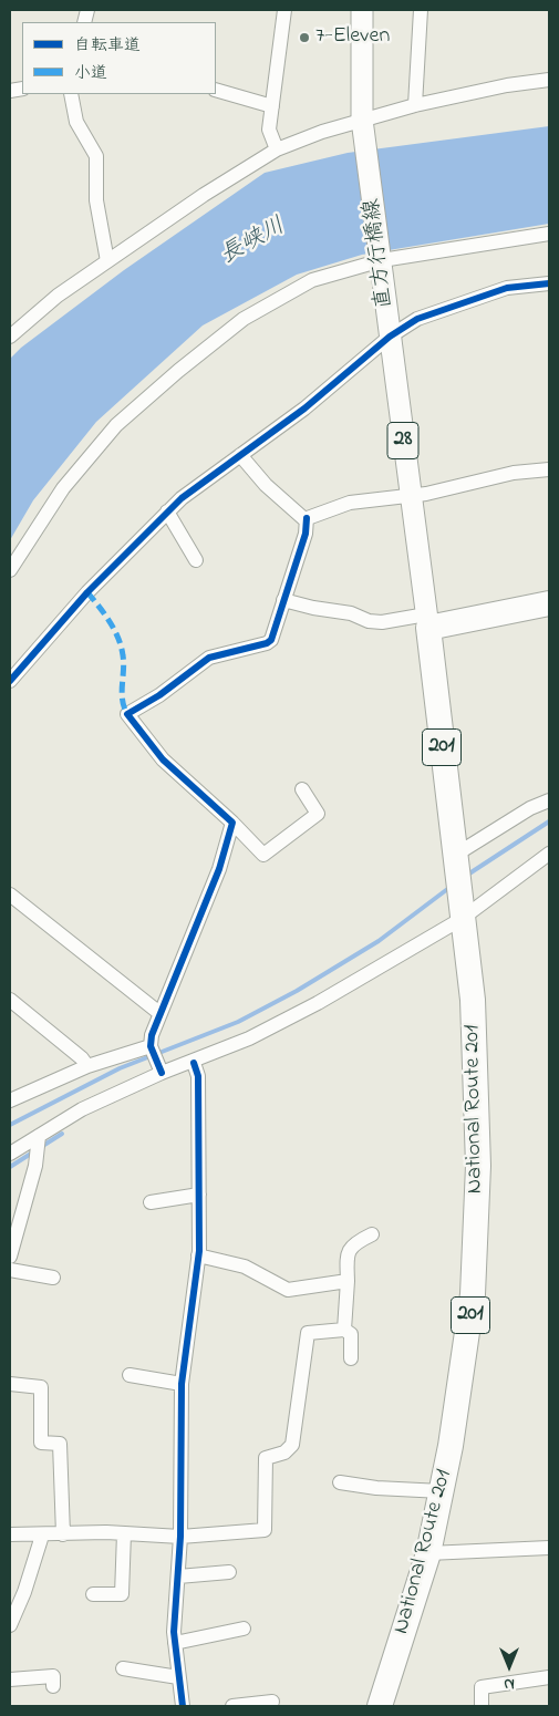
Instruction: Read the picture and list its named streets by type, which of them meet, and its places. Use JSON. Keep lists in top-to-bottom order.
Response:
{
  "streets": {
    "highway": ["201", "National Route 201"],
    "main road": ["直方行橋線", "28"]
  },
  "crossings": [
    ["直方行橋線", "National Route 201"]
  ],
  "water": ["長峡川"],
  "places": ["7-Eleven"],
  "legend": ["自転車道", "小道"],
  "north": "bottom"
}
